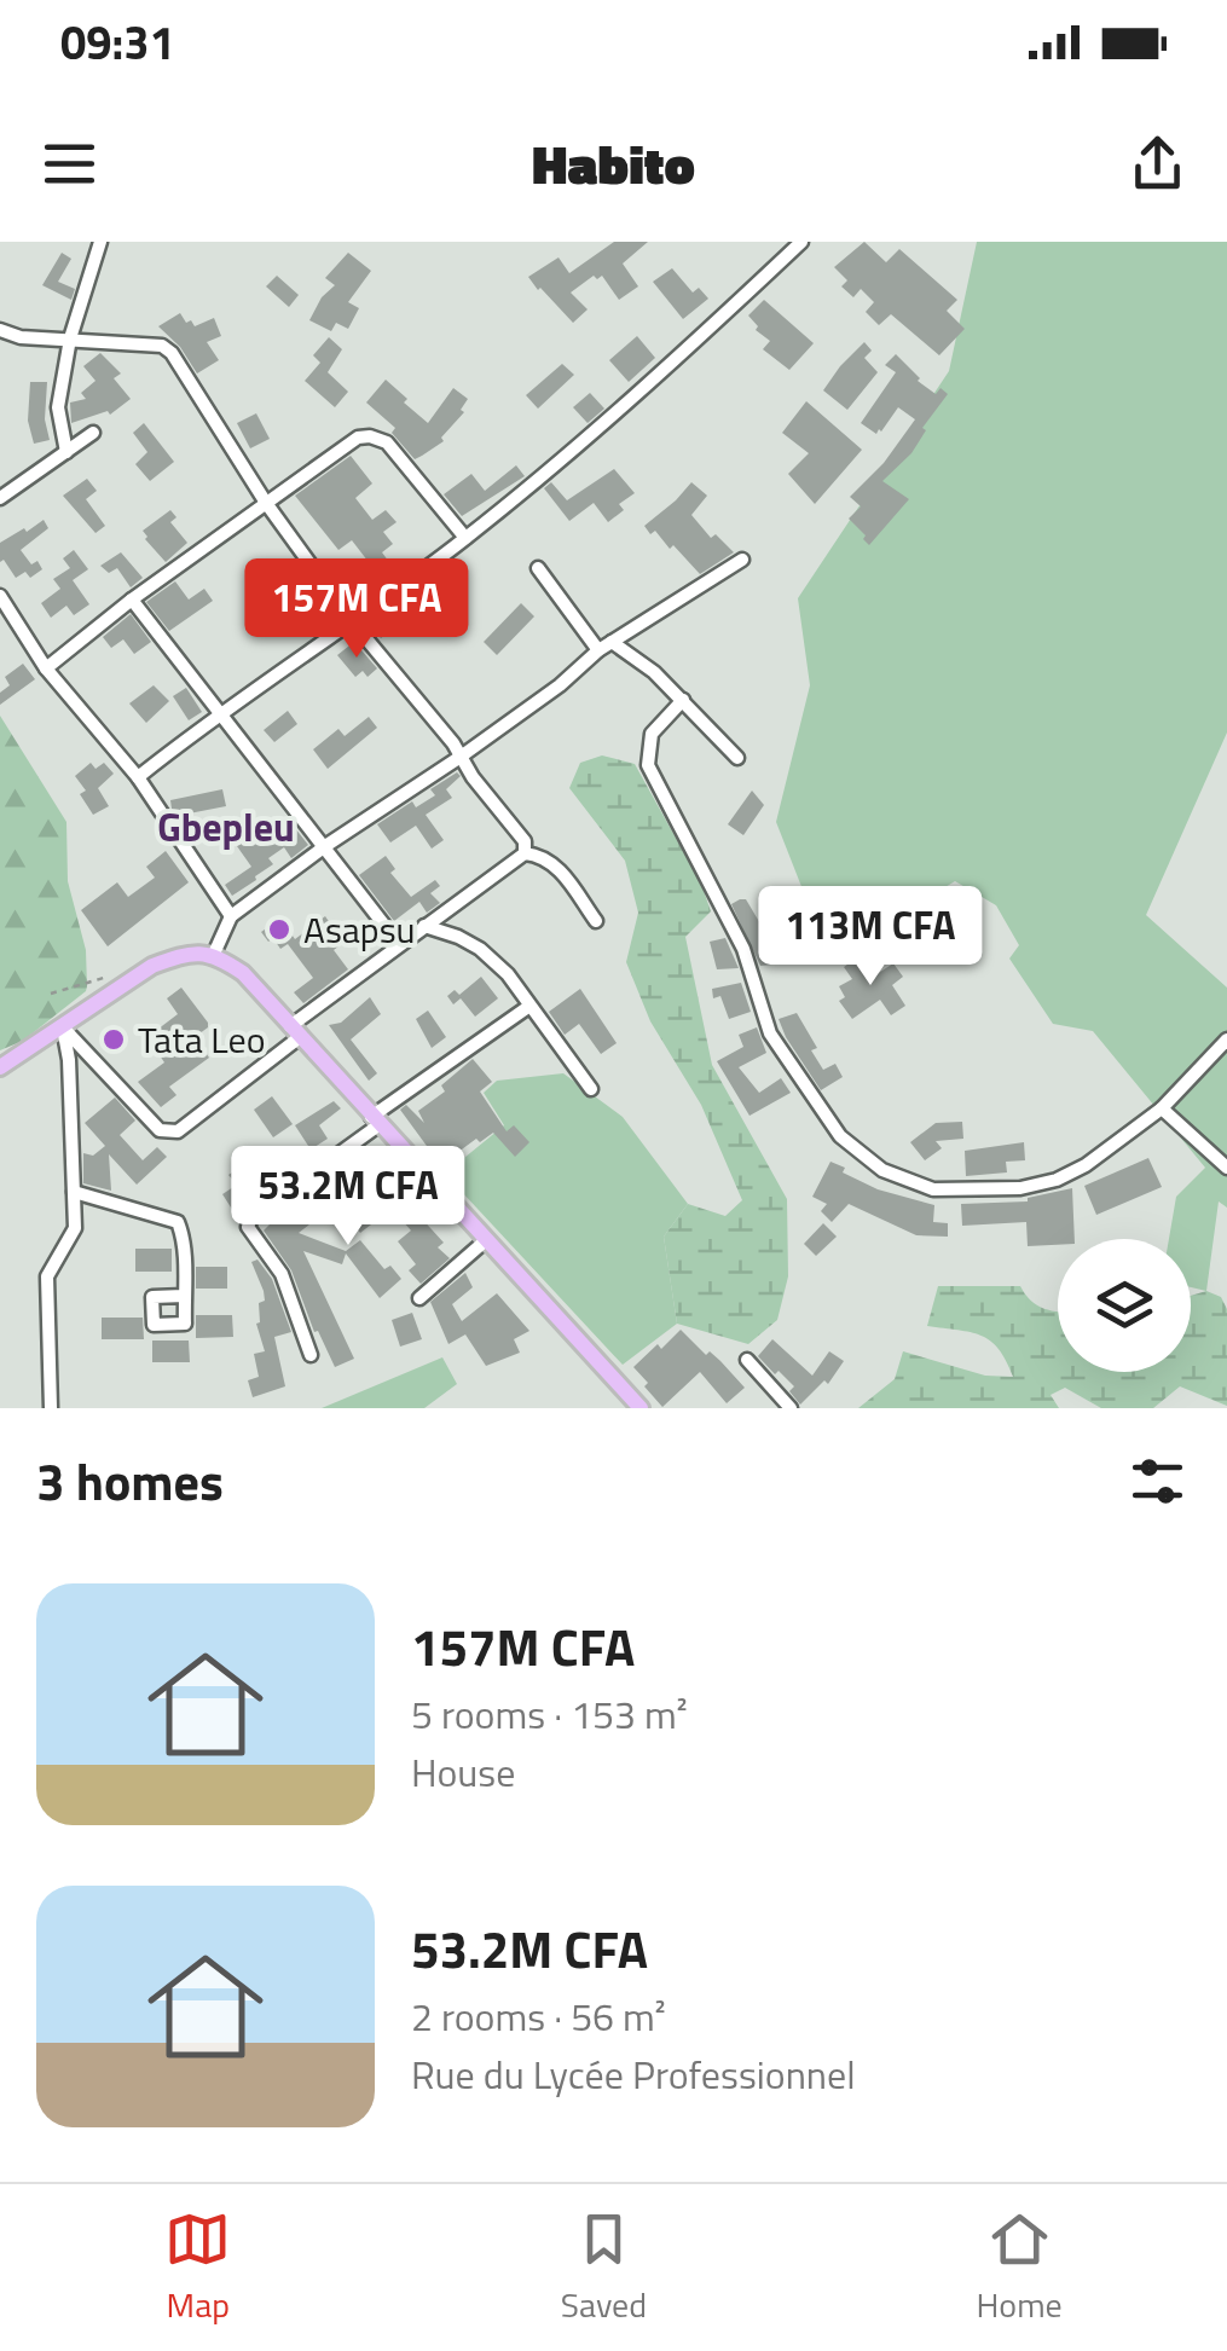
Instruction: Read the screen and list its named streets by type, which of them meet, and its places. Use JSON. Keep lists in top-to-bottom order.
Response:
{
  "districts": ["Gbepleu"],
  "places": ["Asapsu", "Tata Leo"],
  "page": {
    "status": "09:31",
    "header": "Habito",
    "price": ["157M CFA", "113M CFA", "53.2M CFA"],
    "heading": "3 homes",
    "list": [
      {
        "name": "157M CFA",
        "note": "5 rooms · 153 m² · House"
      },
      {
        "name": "53.2M CFA",
        "note": "2 rooms · 56 m² · Rue du Lycée Professionnel"
      }
    ],
    "tabs": ["Map", "Saved", "Home"]
  }
}
